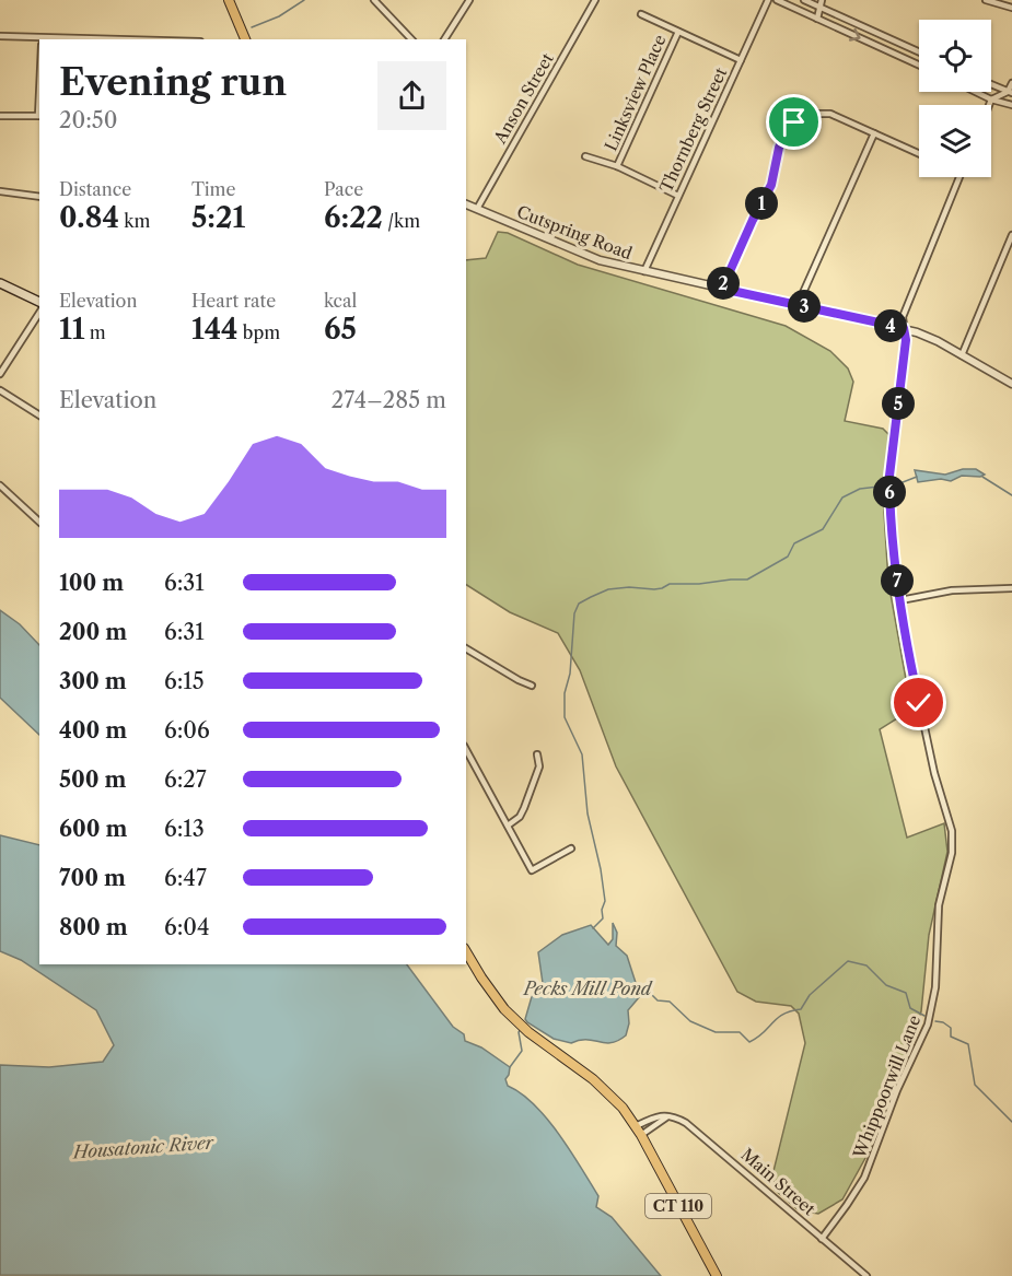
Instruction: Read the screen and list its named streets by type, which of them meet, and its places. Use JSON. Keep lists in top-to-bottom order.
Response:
{
  "streets": {
    "main road": ["CT 110"],
    "street": [
      "Linksview Place",
      "Anson Street",
      "Thornberg Street",
      "Cutspring Road",
      "Whippoorwill Lane",
      "Main Street"
    ]
  },
  "crossings": [
    ["Anson Street", "Cutspring Road"],
    ["Thornberg Street", "Cutspring Road"],
    ["Cutspring Road", "Whippoorwill Lane"],
    ["Whippoorwill Lane", "Main Street"]
  ],
  "water": ["Pecks Mill Pond", "Housatonic River"],
  "page": {
    "heading": ["Evening run", "20:50"],
    "stats": [
      ["Distance", "0.84 km"],
      ["Time", "5:21"],
      ["Pace", "6:22 /km"],
      ["Elevation", "11 m"],
      ["Heart rate", "144 bpm"],
      ["kcal", "65"]
    ],
    "pins": [
      "1",
      "2",
      "3",
      "4",
      "5",
      "6",
      "7"
    ],
    "chart": ["Elevation", "274–285 m"],
    "list": [
      {
        "name": "100 m",
        "note": "6:31"
      },
      {
        "name": "200 m",
        "note": "6:31"
      },
      {
        "name": "300 m",
        "note": "6:15"
      },
      {
        "name": "400 m",
        "note": "6:06"
      },
      {
        "name": "500 m",
        "note": "6:27"
      },
      {
        "name": "600 m",
        "note": "6:13"
      },
      {
        "name": "700 m",
        "note": "6:47"
      },
      {
        "name": "800 m",
        "note": "6:04"
      }
    ]
  }
}
